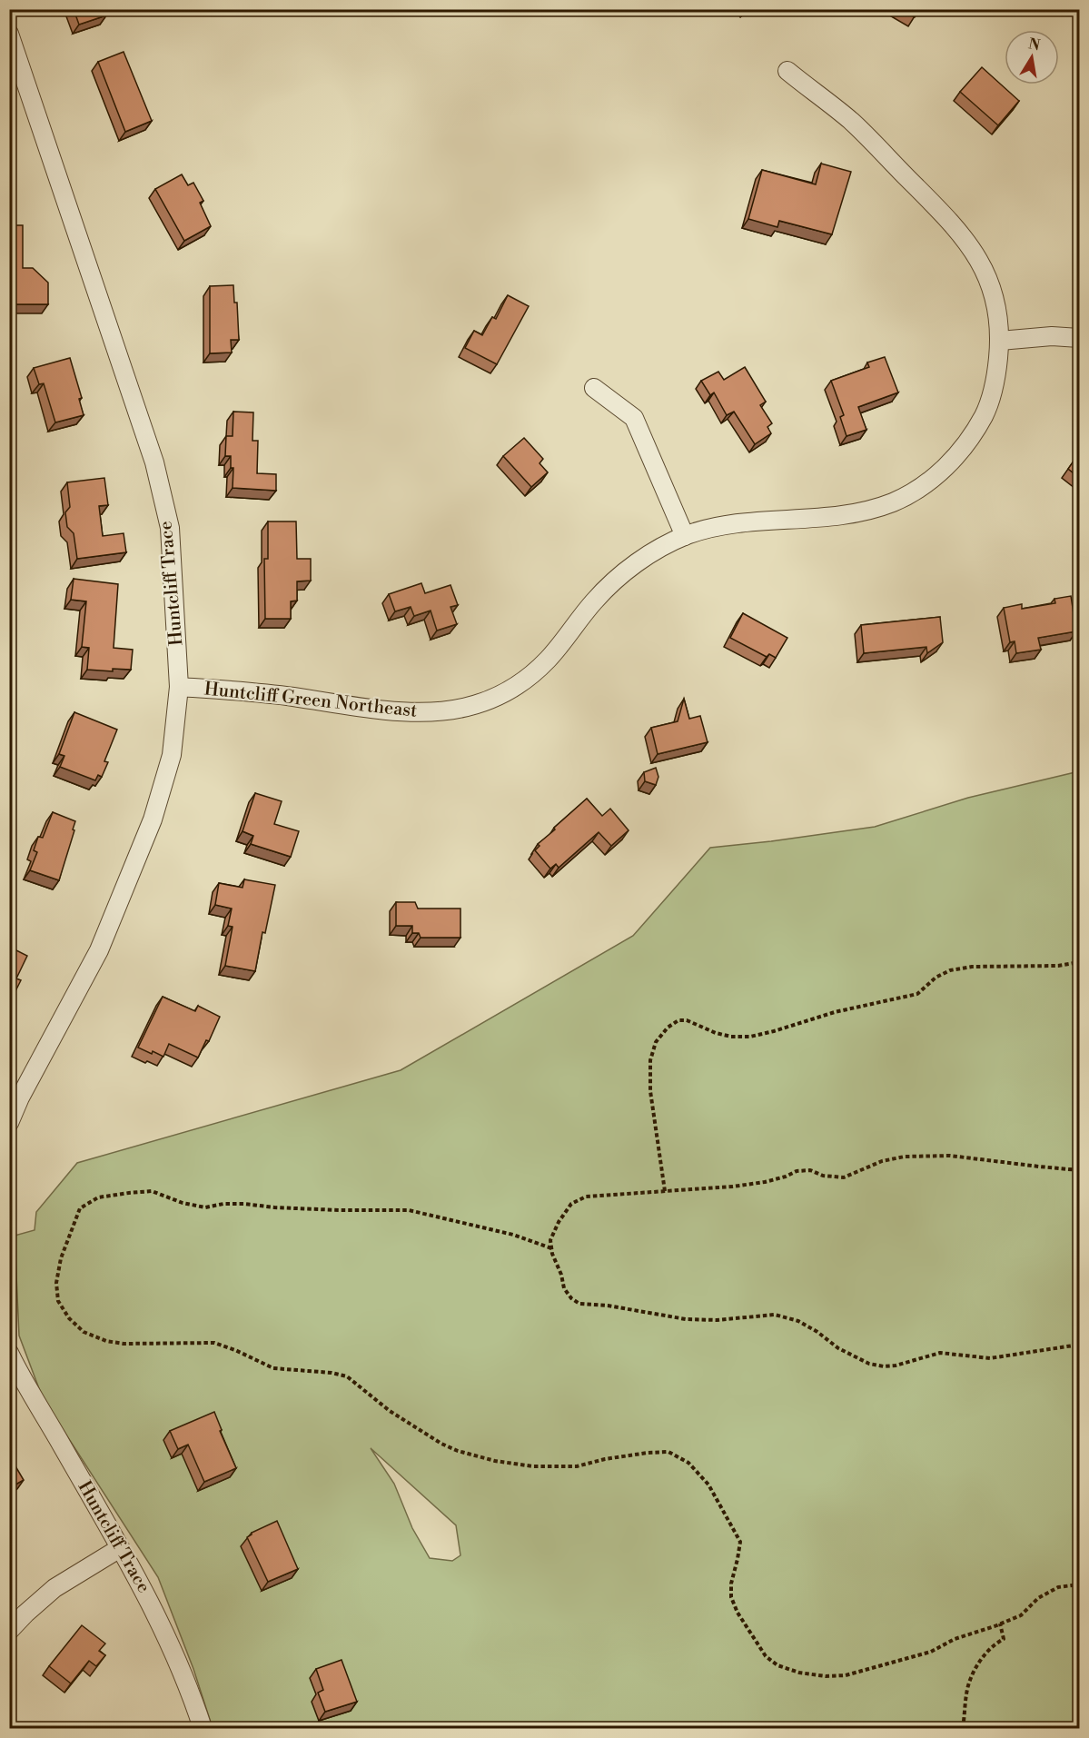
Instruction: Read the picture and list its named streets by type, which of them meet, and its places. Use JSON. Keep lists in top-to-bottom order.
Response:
{
  "streets": {
    "street": ["Huntcliff Trace", "Huntcliff Green Northeast"]
  },
  "crossings": [
    ["Huntcliff Trace", "Huntcliff Green Northeast"]
  ],
  "north": "top"
}
